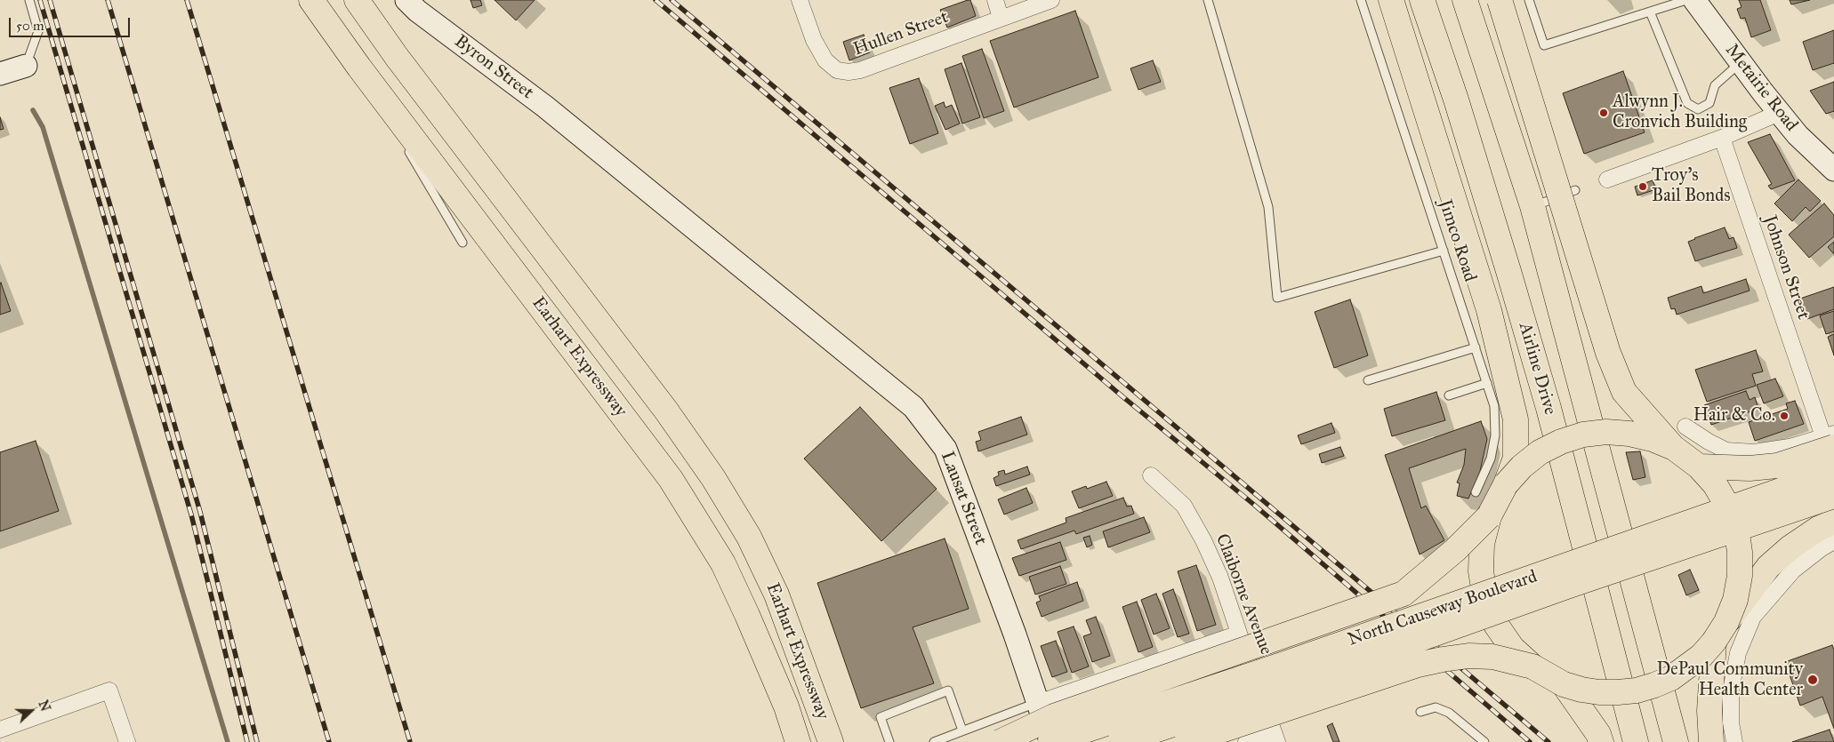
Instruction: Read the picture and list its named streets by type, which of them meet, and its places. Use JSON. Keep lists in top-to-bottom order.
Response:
{
  "streets": {
    "highway": ["Earhart Expressway", "Airline Drive", "North Causeway Boulevard"],
    "street": [
      "Hullen Street",
      "Byron Street",
      "Metairie Road",
      "Johnson Street",
      "Lausat Street",
      "Claiborne Avenue"
    ],
    "lane": ["Jimco Road"]
  },
  "crossings": [
    ["Byron Street", "Lausat Street"],
    ["Lausat Street", "North Causeway Boulevard"]
  ],
  "places": [
    "Alwynn J. Cronvich Building",
    "Troy’s Bail Bonds",
    "Hair & Co.",
    "DePaul Community Health Center"
  ],
  "scale_bar": "50 m",
  "north": "right"
}
